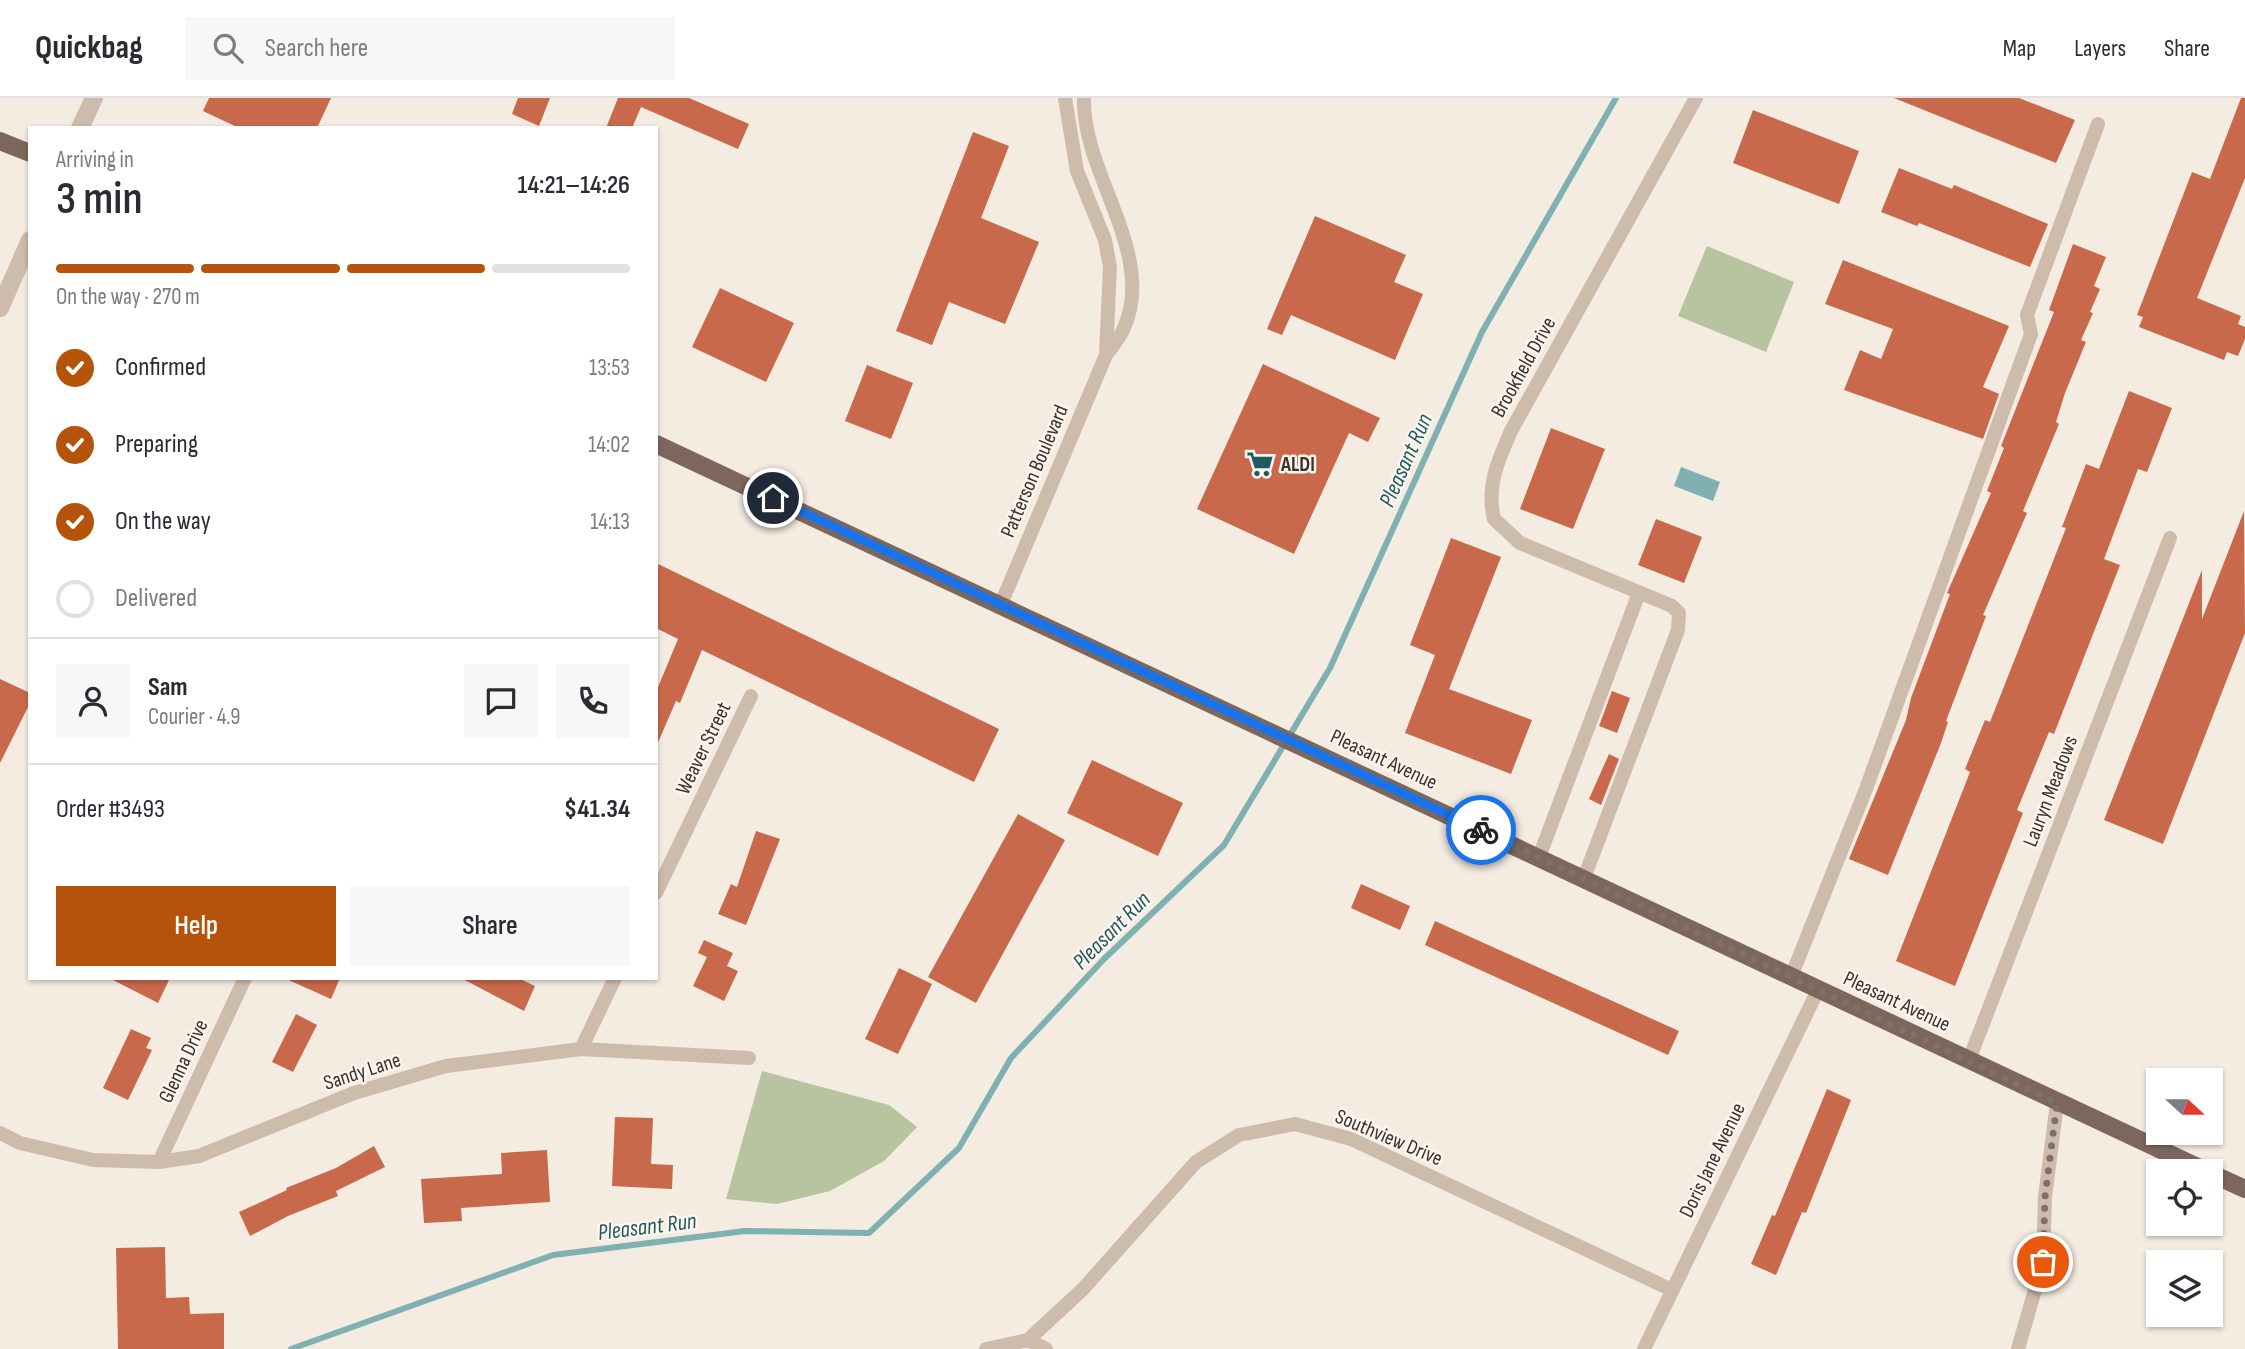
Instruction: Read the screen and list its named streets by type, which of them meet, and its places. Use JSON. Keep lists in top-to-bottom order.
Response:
{
  "streets": {
    "main road": ["Pleasant Avenue"],
    "street": [
      "Brookfield Drive",
      "Patterson Boulevard",
      "Weaver Street",
      "Lauryn Meadows",
      "Glenna Drive",
      "Sandy Lane",
      "Southview Drive",
      "Doris Jane Avenue"
    ]
  },
  "crossings": [
    ["Brookfield Drive", "Pleasant Avenue"],
    ["Patterson Boulevard", "Pleasant Avenue"],
    ["Pleasant Avenue", "Lauryn Meadows"],
    ["Pleasant Avenue", "Doris Jane Avenue"],
    ["Glenna Drive", "Sandy Lane"],
    ["Southview Drive", "Doris Jane Avenue"]
  ],
  "water": ["Pleasant Run"],
  "places": {
    "supermarket": ["ALDI"]
  },
  "north": "right",
  "page": {
    "header": "Quickbag",
    "search": "Search here",
    "nav": ["Map", "Layers", "Share"],
    "heading": ["3 min", "Arriving in", "14:21–14:26"],
    "panel": [
      "Sam",
      "Courier · 4.9",
      "Order #3493",
      "$41.34"
    ],
    "bar": "On the way · 270 m",
    "list": [
      ["Confirmed", "13:53"],
      ["Preparing", "14:02"],
      ["On the way", "14:13"],
      "Delivered"
    ],
    "buttons": ["Help", "Share"]
  }
}
